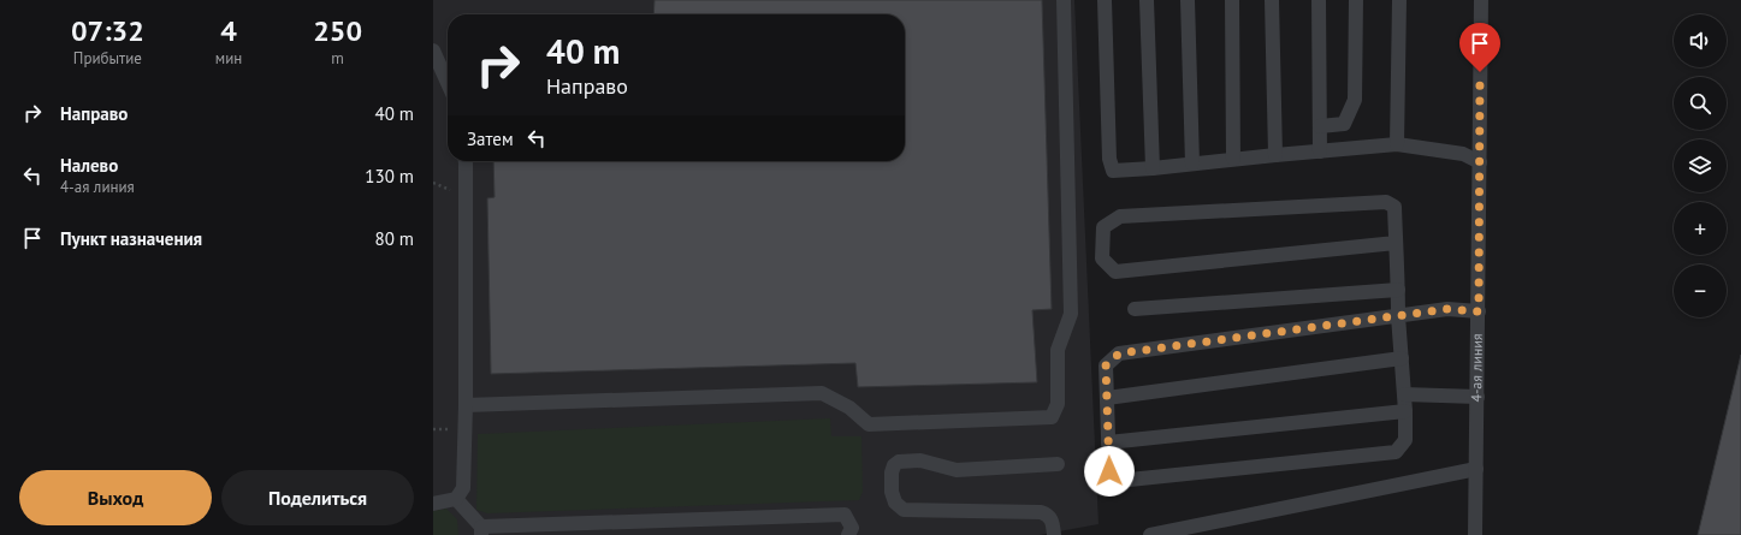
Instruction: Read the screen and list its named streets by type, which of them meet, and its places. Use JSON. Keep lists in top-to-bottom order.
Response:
{
  "streets": {
    "street": ["4-ая линия"]
  },
  "page": {
    "eta": [
      "07:32",
      "Прибытие",
      "4",
      "мин",
      "250",
      "m"
    ],
    "map_buttons": ["+", "−"],
    "turn": ["40 m", "Направо"],
    "list": [
      {
        "name": "Направо",
        "value": "40 m"
      },
      {
        "name": "Налево",
        "note": "4-ая линия",
        "value": "130 m"
      },
      {
        "name": "Пункт назначения",
        "value": "80 m"
      }
    ],
    "then": "Затем",
    "buttons": ["Выход", "Поделиться"]
  }
}
